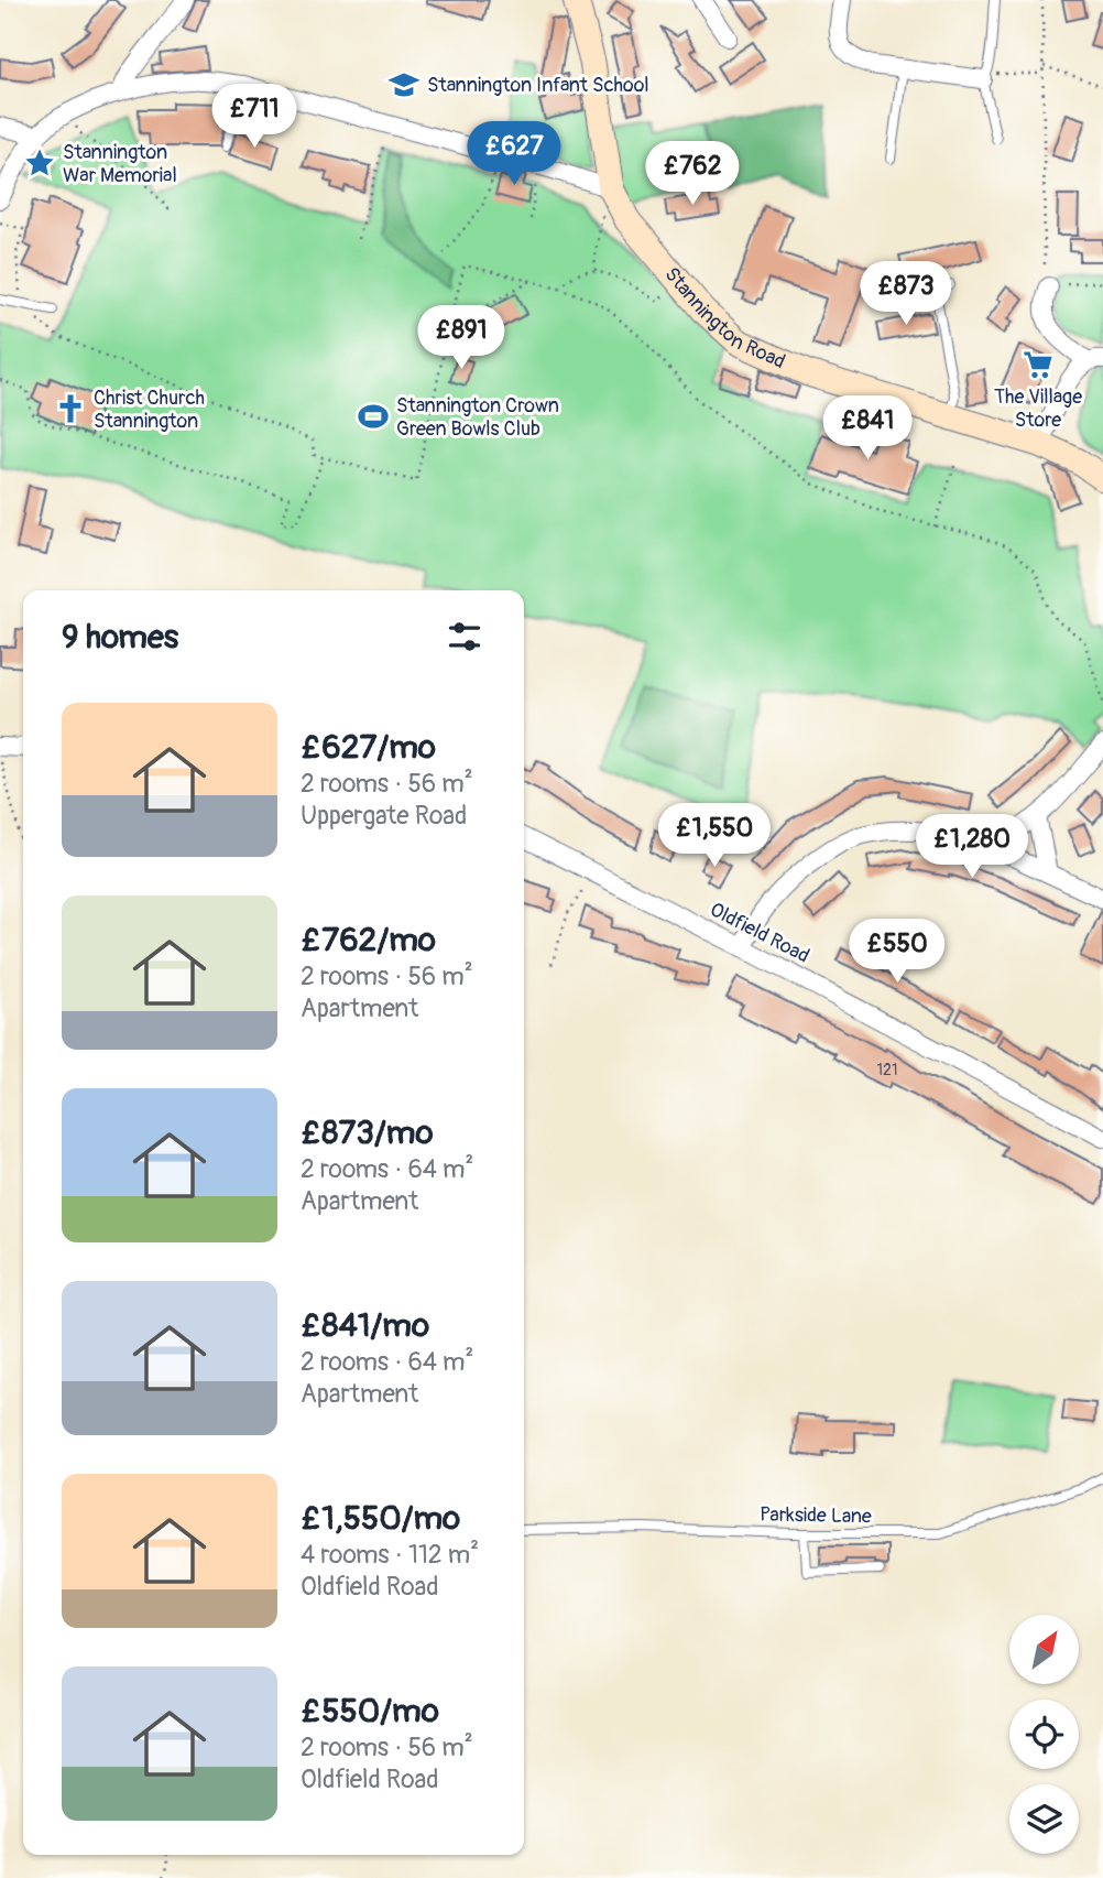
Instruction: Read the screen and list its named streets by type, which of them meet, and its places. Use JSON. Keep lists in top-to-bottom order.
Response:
{
  "streets": {
    "main road": ["Stannington Road"],
    "street": ["Oldfield Road"],
    "lane": ["Parkside Lane"]
  },
  "places": {
    "school or university": ["Stannington Infant School"],
    "place": ["Stannington War Memorial"],
    "supermarket": ["The Village Store"],
    "church": ["Christ Church Stannington"],
    "sports": ["Stannington Crown Green Bowls Club"]
  },
  "house_numbers": ["121"],
  "north": "top right",
  "page": {
    "price": [
      "£711",
      "£627",
      "£762",
      "£873",
      "£891",
      "£841",
      "£1,550",
      "£1,280",
      "£550"
    ],
    "heading": "9 homes",
    "list": [
      {
        "name": "£627/mo",
        "note": "2 rooms · 56 m² · Uppergate Road"
      },
      {
        "name": "£762/mo",
        "note": "2 rooms · 56 m² · Apartment"
      },
      {
        "name": "£873/mo",
        "note": "2 rooms · 64 m² · Apartment"
      },
      {
        "name": "£841/mo",
        "note": "2 rooms · 64 m² · Apartment"
      },
      {
        "name": "£1,550/mo",
        "note": "4 rooms · 112 m² · Oldfield Road"
      },
      {
        "name": "£550/mo",
        "note": "2 rooms · 56 m² · Oldfield Road"
      }
    ]
  }
}
